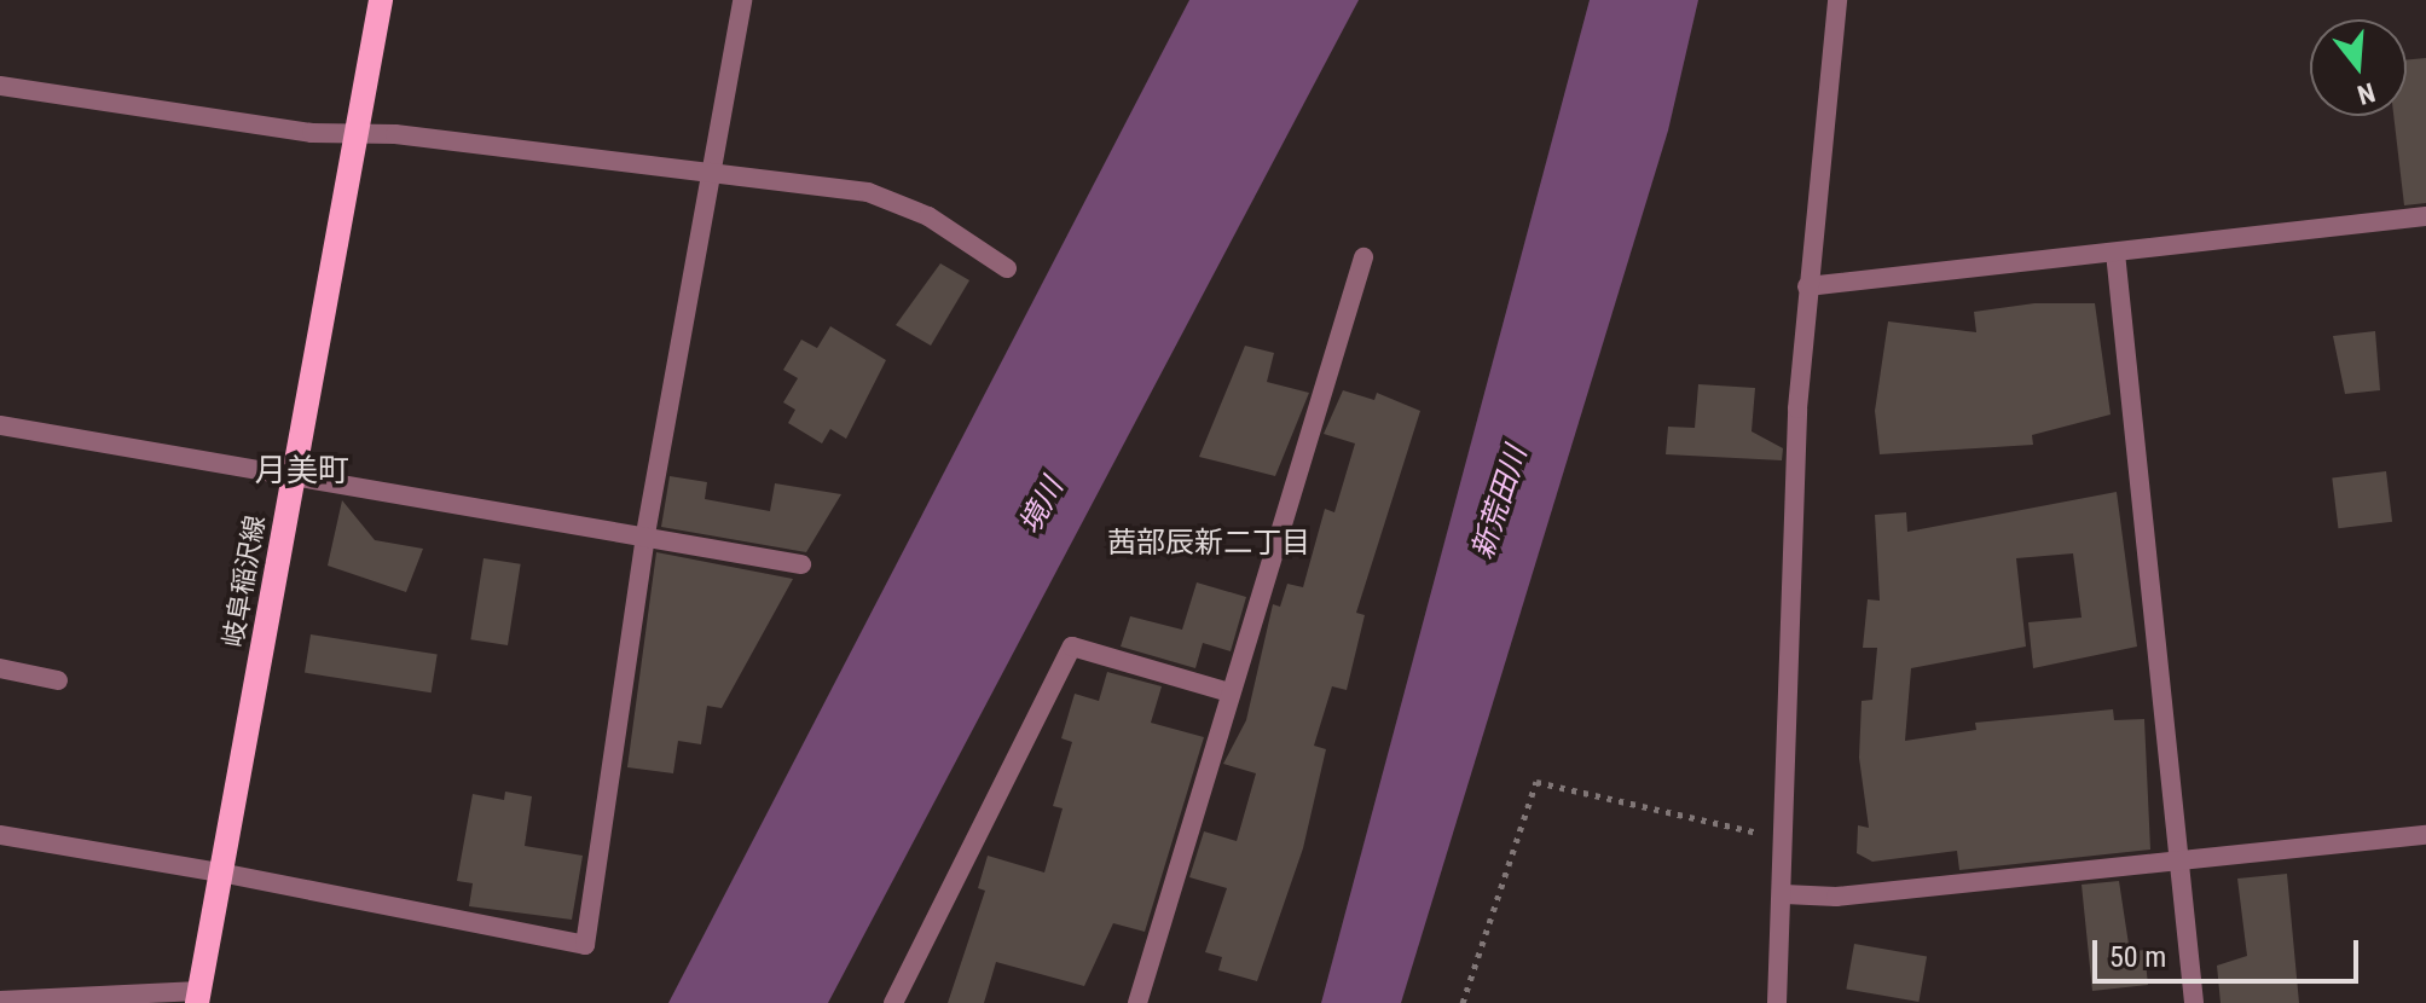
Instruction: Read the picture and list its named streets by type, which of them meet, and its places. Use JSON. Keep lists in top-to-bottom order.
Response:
{
  "streets": {
    "main road": ["岐阜稲沢線"]
  },
  "districts": ["月美町", "茜部辰新二丁目"],
  "water": ["新荒田川", "境川"],
  "scale_bar": "50 m",
  "north": "bottom"
}
